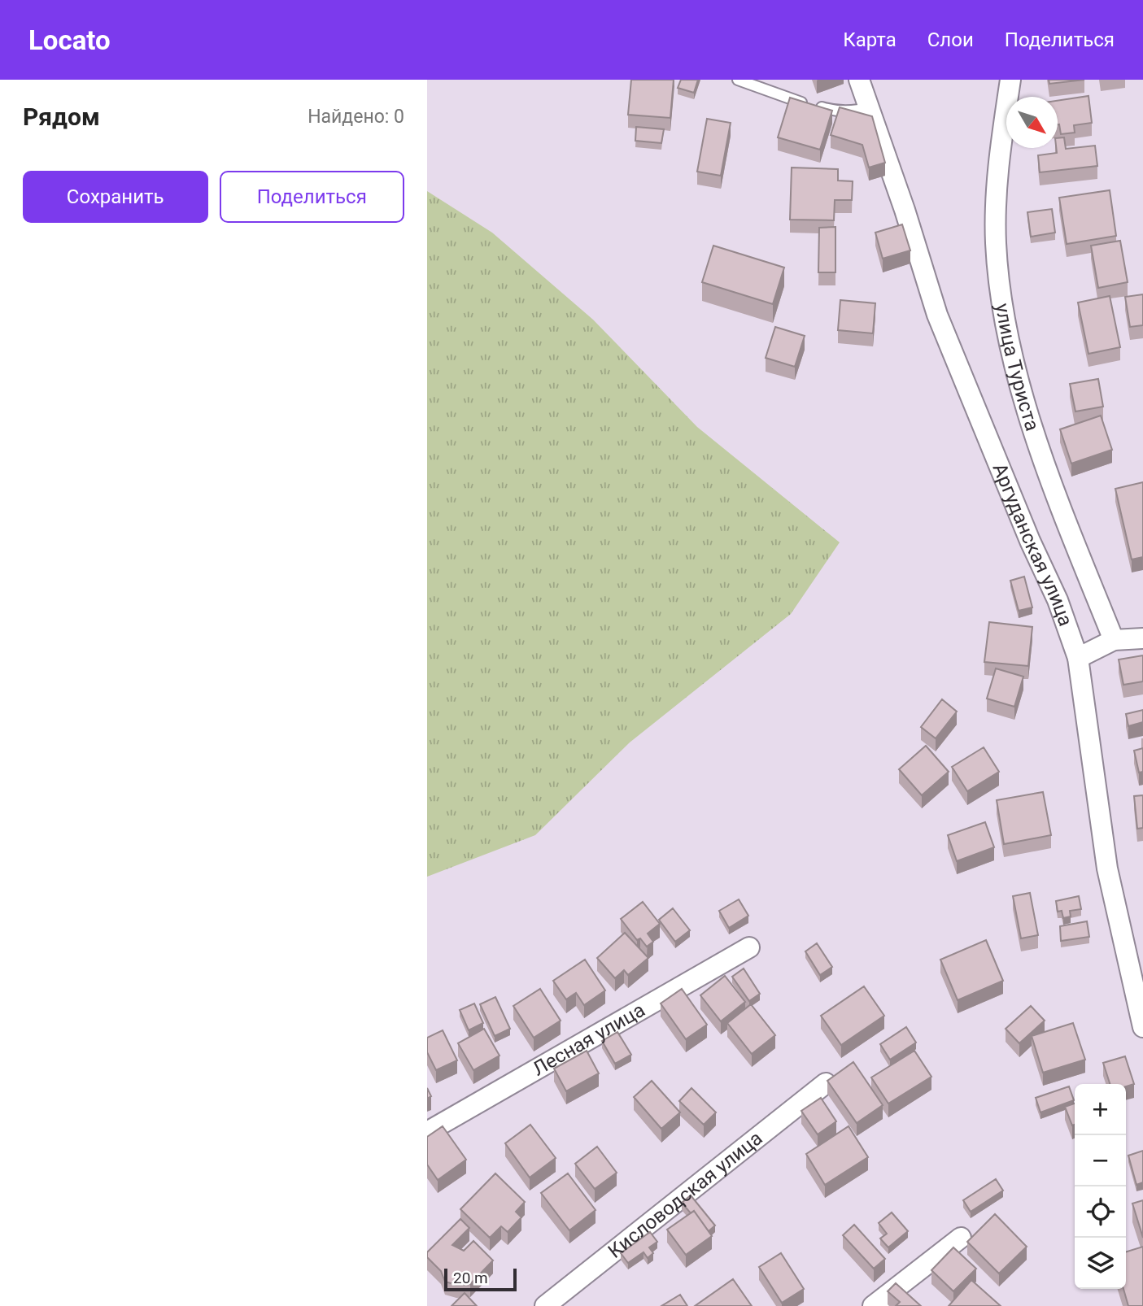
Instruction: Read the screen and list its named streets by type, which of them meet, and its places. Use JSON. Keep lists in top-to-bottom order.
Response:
{
  "streets": {
    "street": [
      "улица Туриста",
      "Аргуданская улица",
      "Лесная улица",
      "Кисловодская улица"
    ]
  },
  "scale_bar": "20 m",
  "north": "bottom right",
  "page": {
    "header": "Locato",
    "nav": ["Карта", "Слои", "Поделиться"],
    "heading": ["Рядом", "Найдено: 0"],
    "buttons": ["Сохранить", "Поделиться"],
    "map_buttons": ["+", "−"],
    "scale": "20 m"
  }
}
